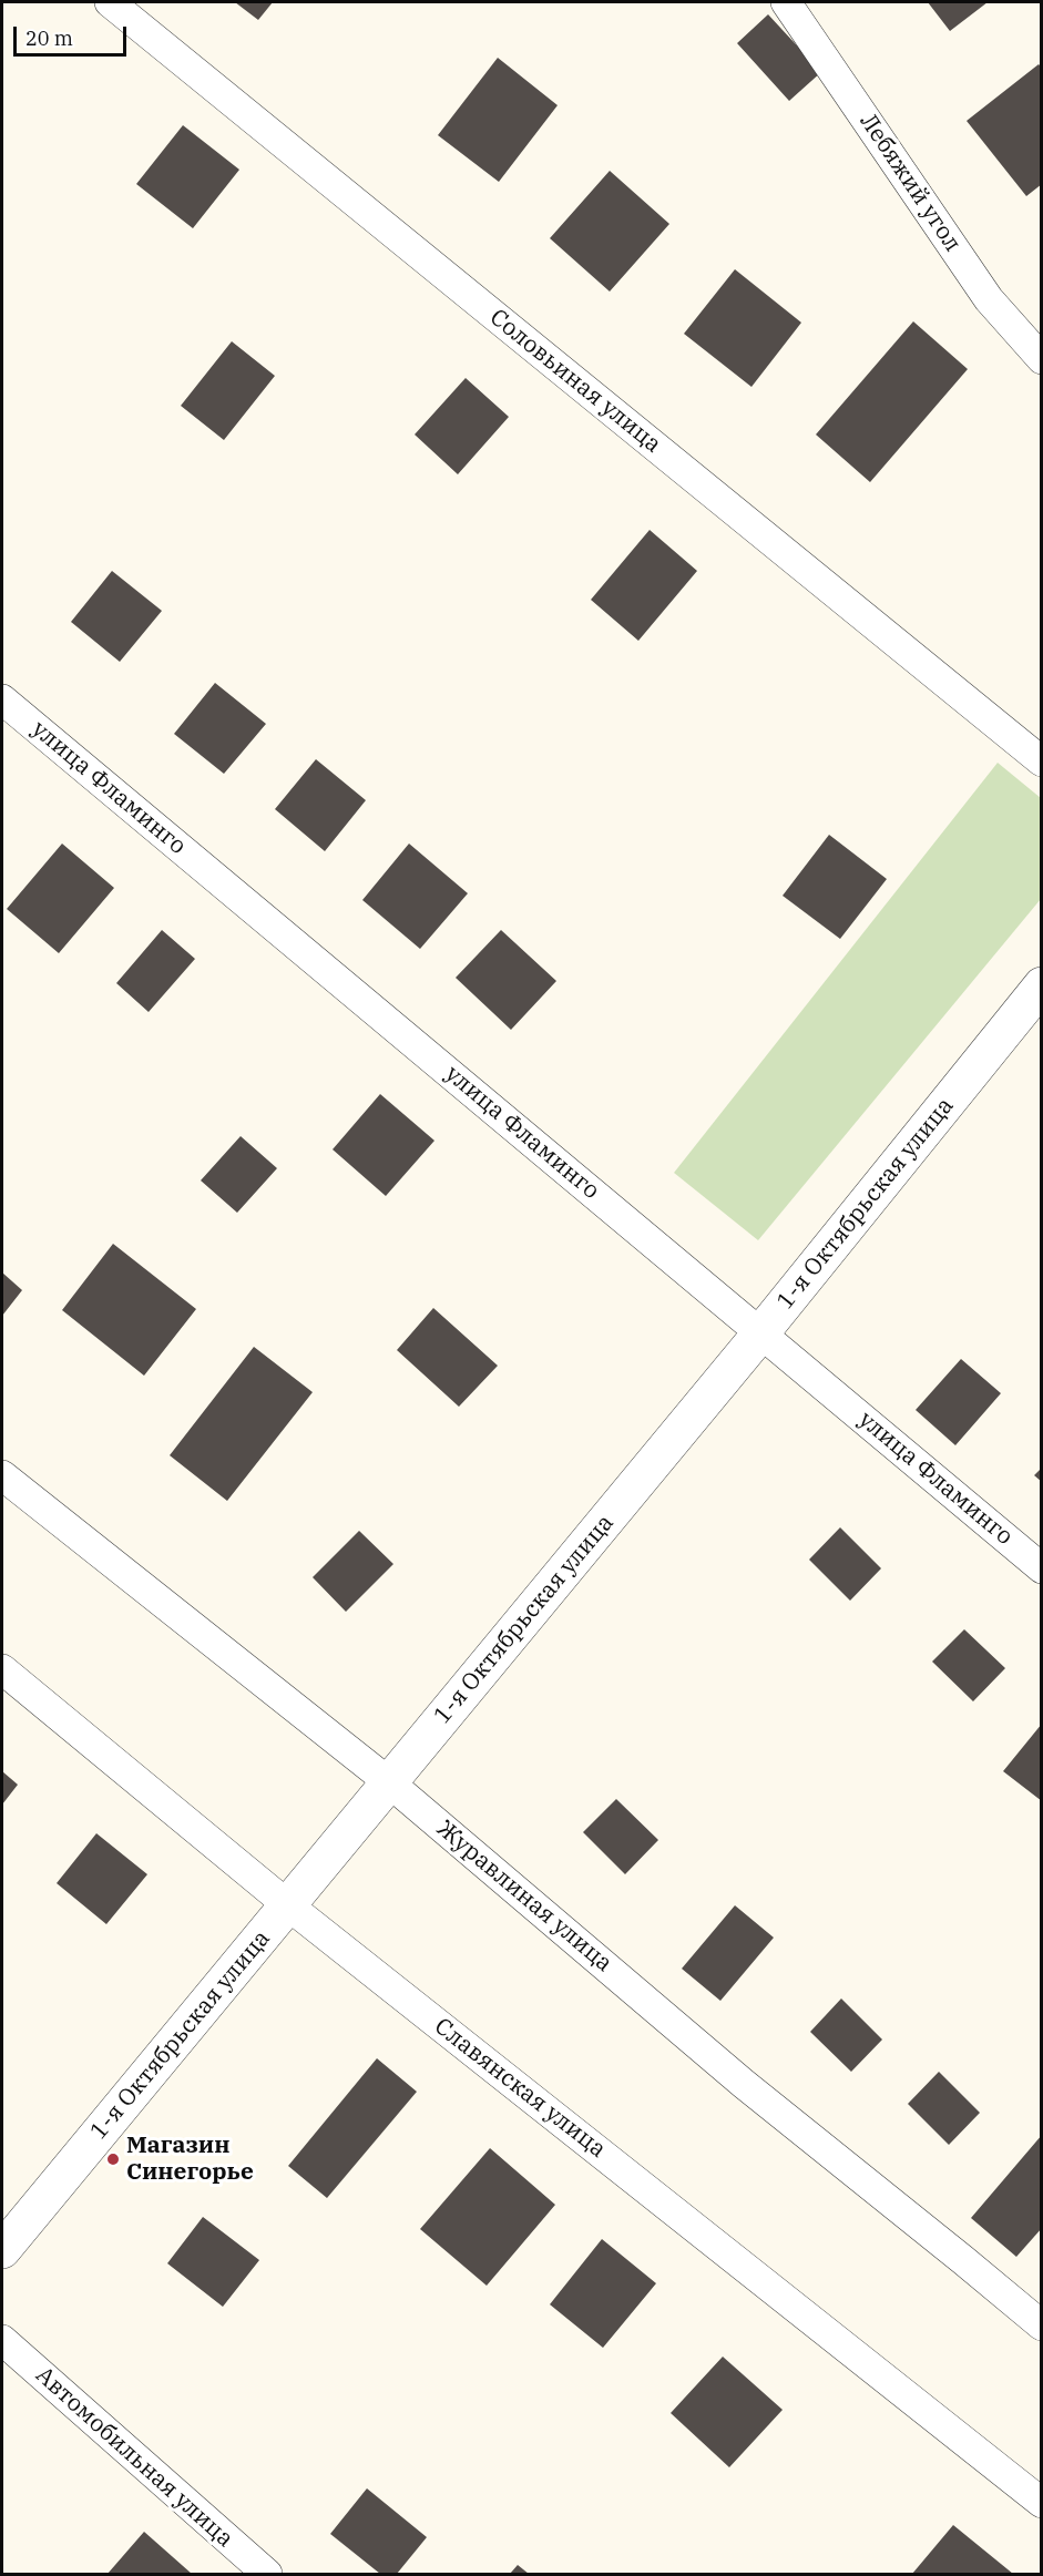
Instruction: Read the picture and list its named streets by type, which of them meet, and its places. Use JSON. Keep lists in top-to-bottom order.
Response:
{
  "streets": {
    "street": [
      "Лебяжий угол",
      "Соловьиная улица",
      "улица Фламинго",
      "1-я Октябрьская улица",
      "Журавлиная улица",
      "Славянская улица",
      "Автомобильная улица"
    ]
  },
  "crossings": [
    ["улица Фламинго", "1-я Октябрьская улица"],
    ["1-я Октябрьская улица", "Журавлиная улица"],
    ["1-я Октябрьская улица", "Славянская улица"]
  ],
  "places": ["Магазин Синегорье"],
  "scale_bar": "20 m"
}
